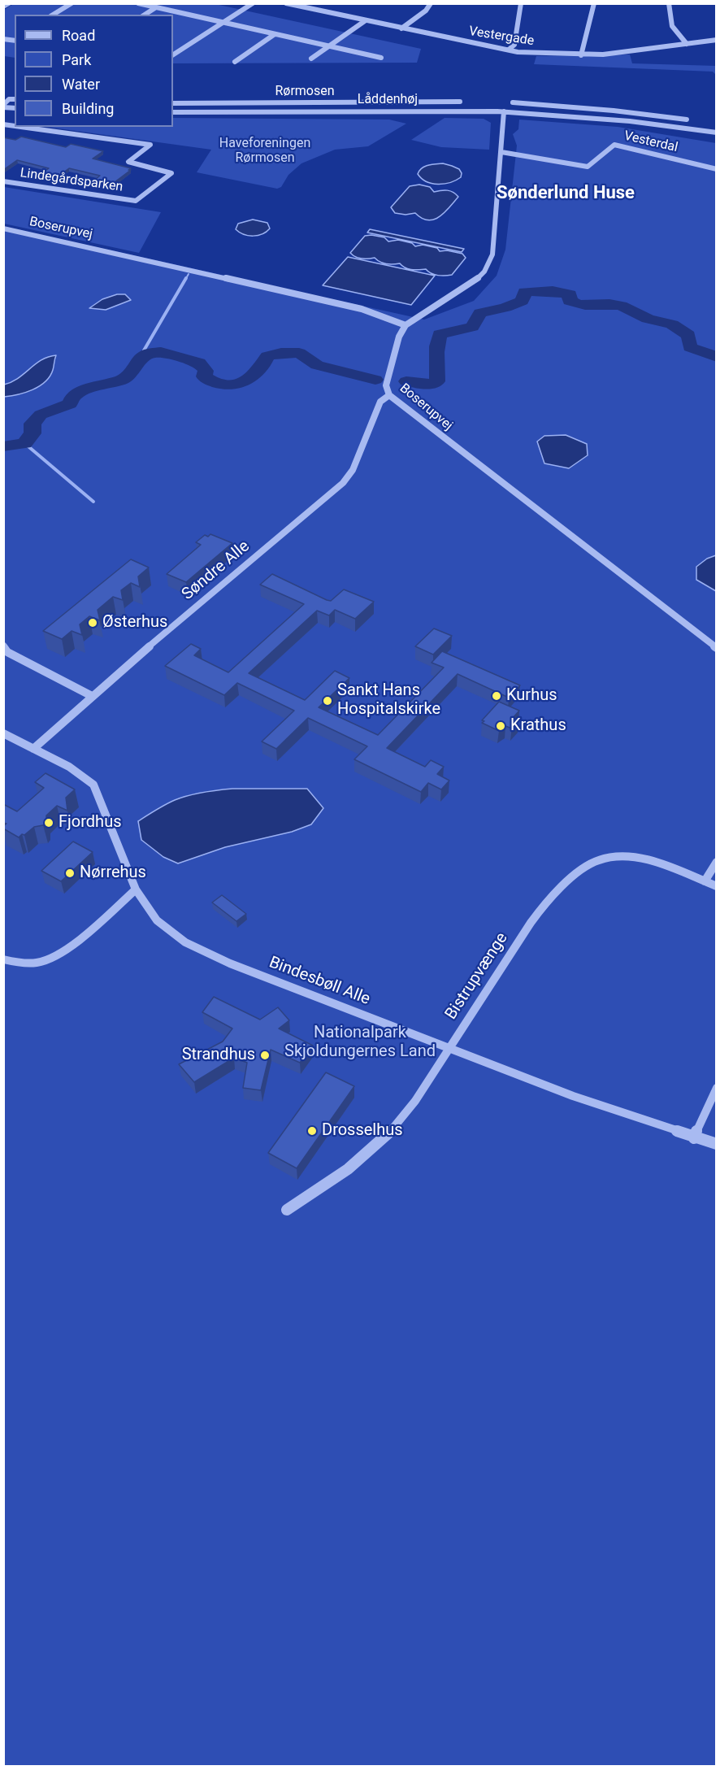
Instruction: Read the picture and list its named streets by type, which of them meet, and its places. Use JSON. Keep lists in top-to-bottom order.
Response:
{
  "streets": {
    "street": [
      "Vestergade",
      "Rørmosen",
      "Låddenhøj",
      "Vesterdal",
      "Lindegårdsparken",
      "Boserupvej",
      "Søndre Alle",
      "Bistrupvænge",
      "Bindesbøll Alle"
    ]
  },
  "crossings": [
    ["Boserupvej", "Søndre Alle"],
    ["Søndre Alle", "Bindesbøll Alle"],
    ["Bistrupvænge", "Bindesbøll Alle"]
  ],
  "districts": ["Sønderlund Huse"],
  "parks": ["Haveforeningen Rørmosen", "Nationalpark Skjoldungernes Land"],
  "places": [
    "Østerhus",
    "Kurhus",
    "Sankt Hans Hospitalskirke",
    "Krathus",
    "Fjordhus",
    "Nørrehus",
    "Strandhus",
    "Drosselhus"
  ],
  "legend": [
    "Road",
    "Park",
    "Water",
    "Building"
  ]
}
